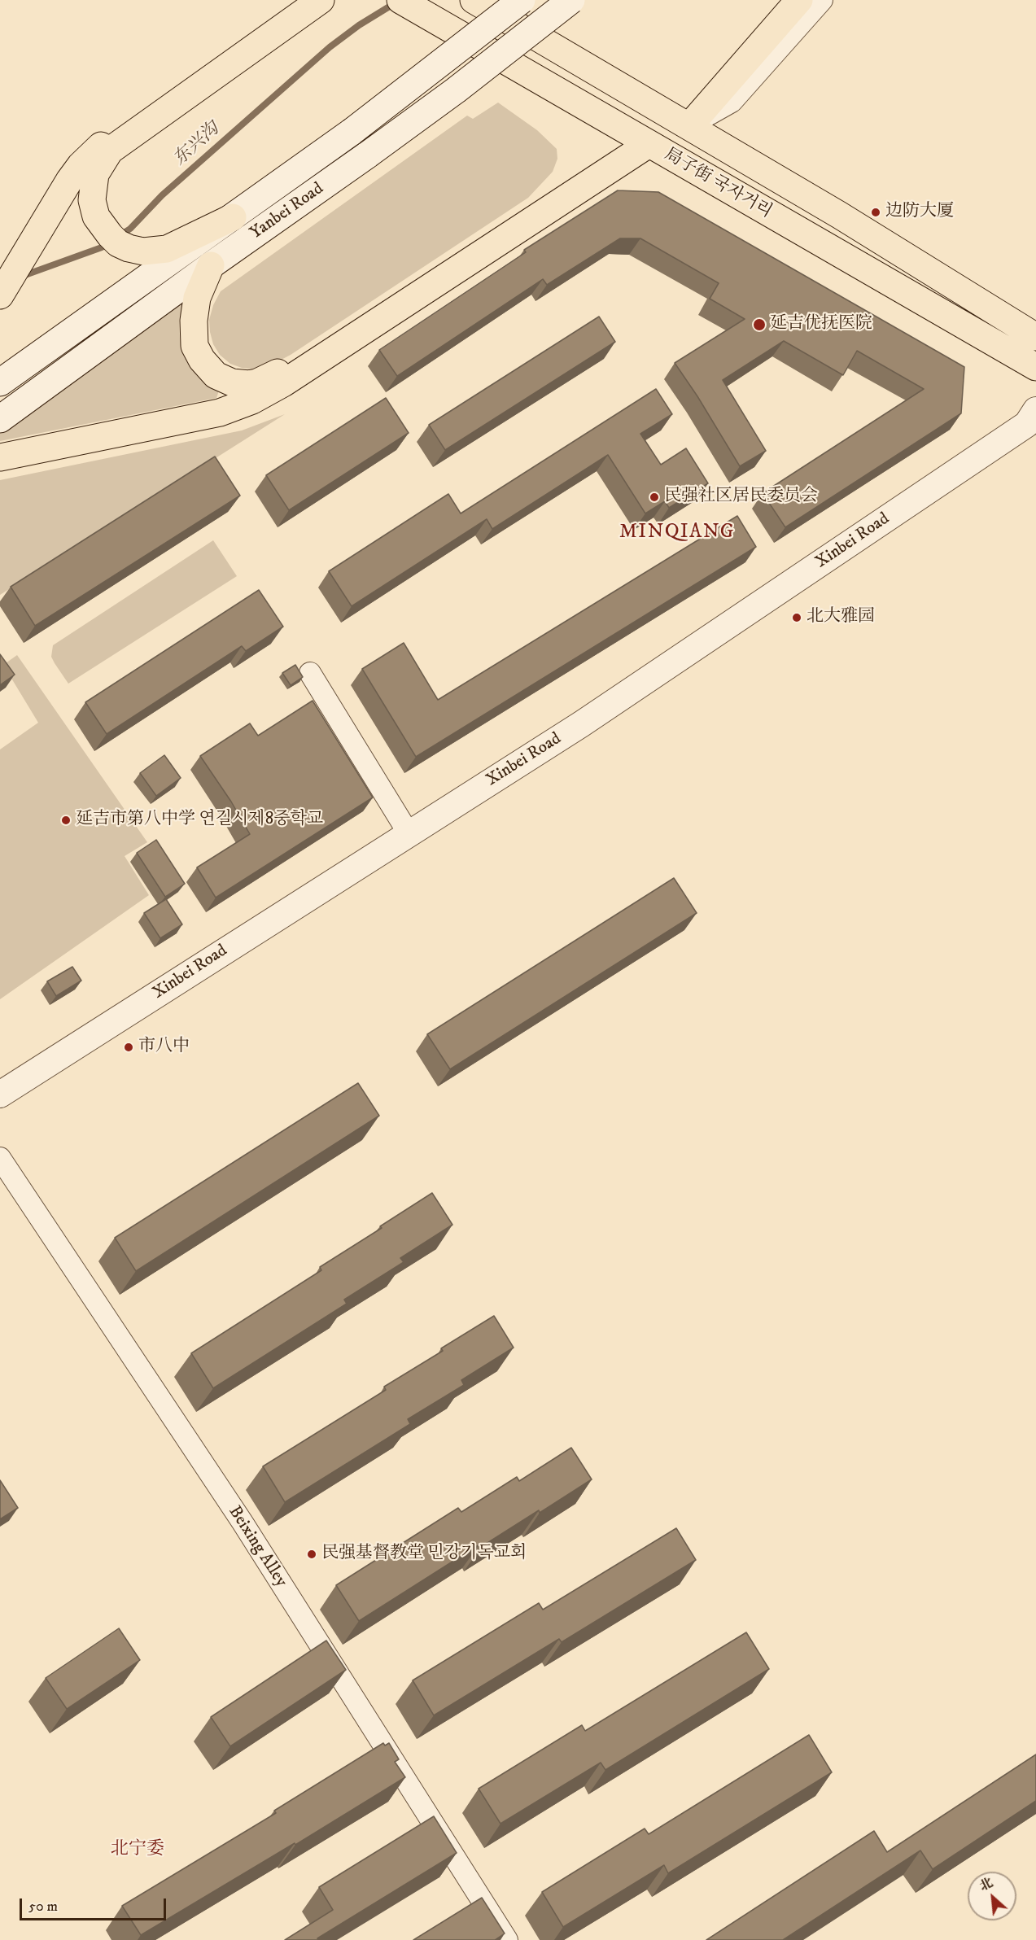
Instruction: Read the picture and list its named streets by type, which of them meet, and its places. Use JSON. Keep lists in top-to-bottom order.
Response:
{
  "streets": {
    "main road": ["局子街 국자거리", "Yanbei Road"],
    "street": ["Xinbei Road", "Beixing Alley"]
  },
  "districts": ["MINQIANG", "北宁委"],
  "water": ["东兴沟"],
  "places": [
    "边防大厦",
    "延吉优抚医院",
    "民强社区居民委员会",
    "北大雅园",
    "延吉市第八中学 연길시제8중학교",
    "市八中",
    "民强基督教堂 민강기독교회"
  ],
  "scale_bar": "50 m",
  "north": "top left"
}
